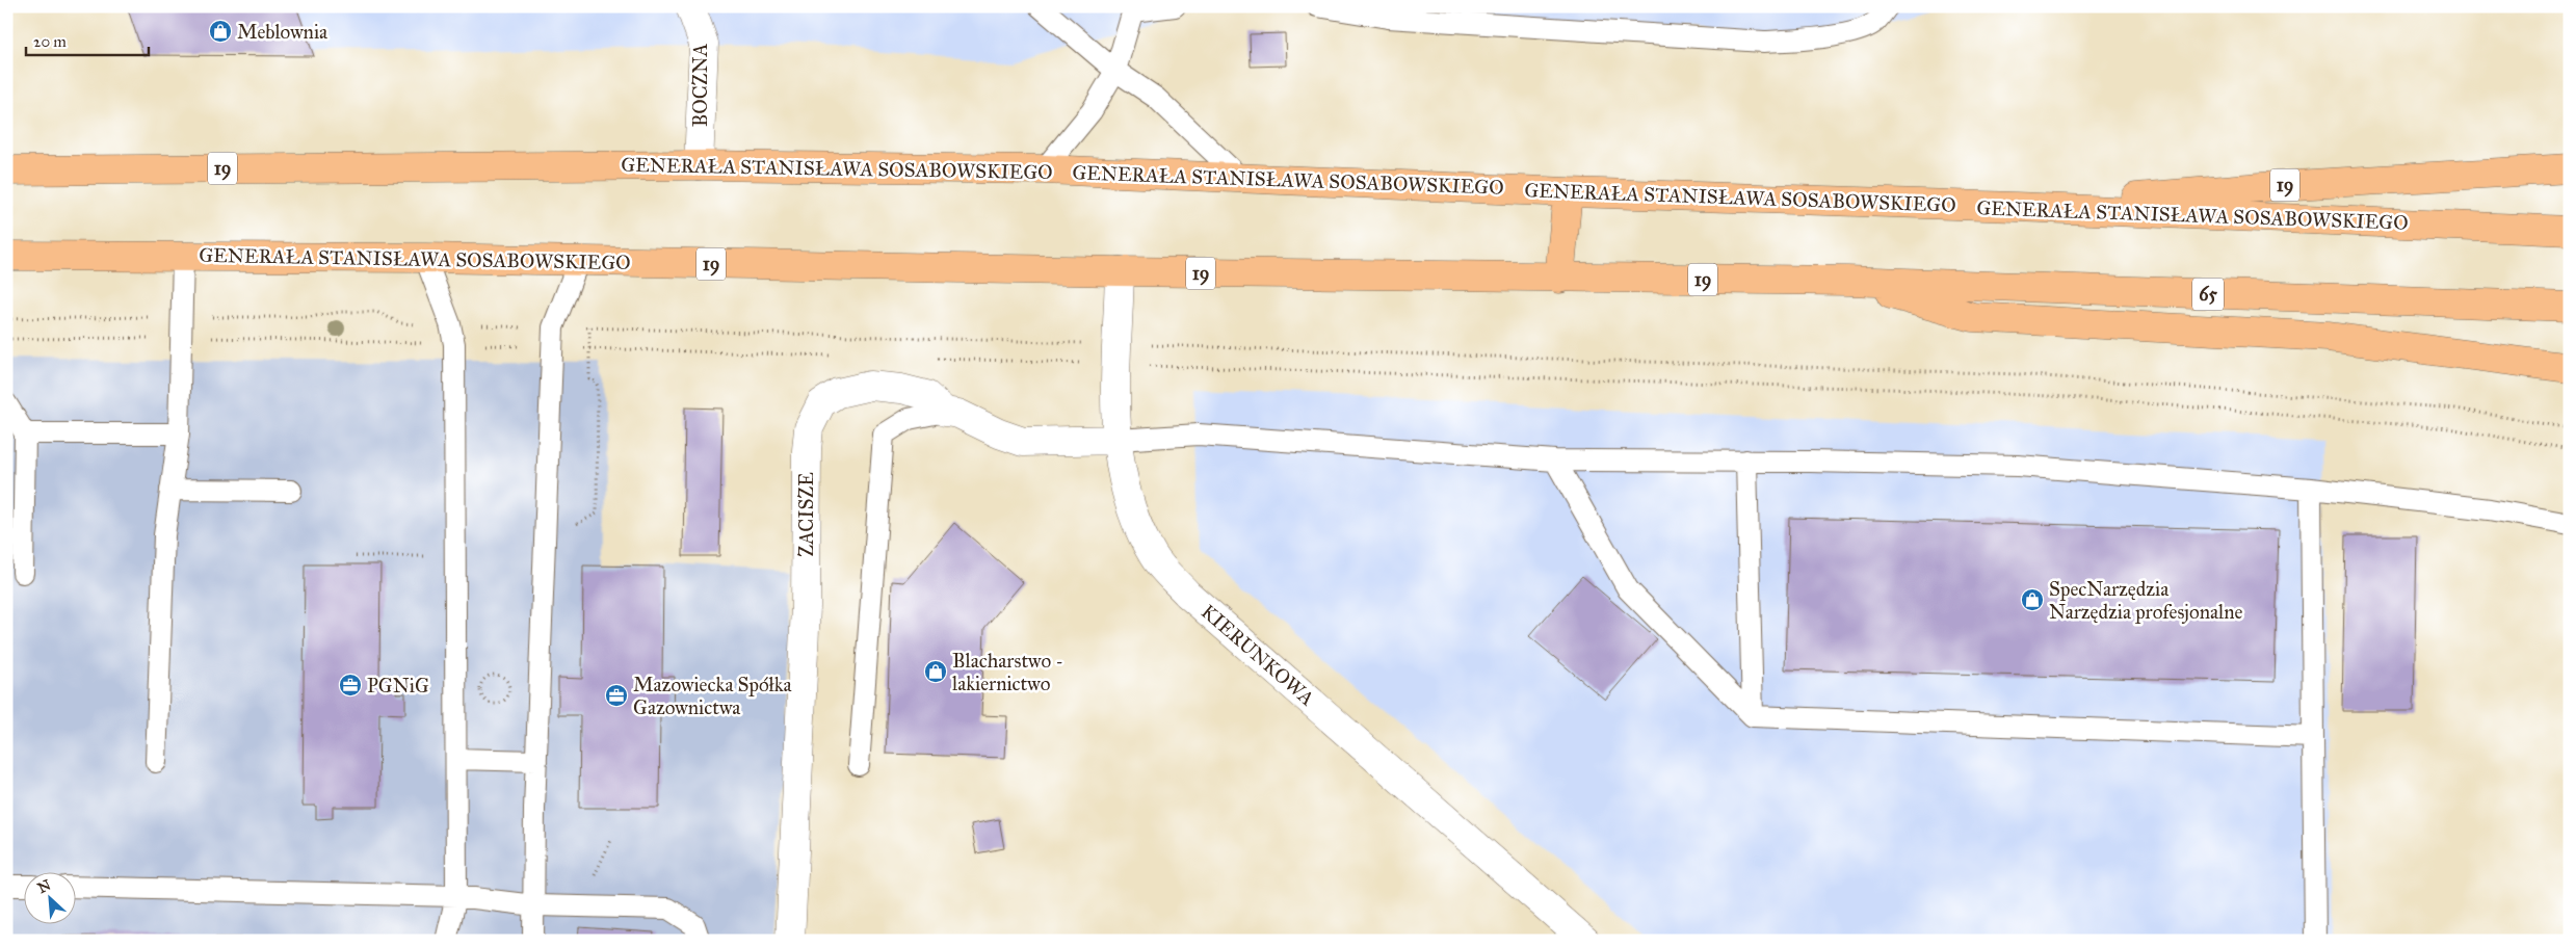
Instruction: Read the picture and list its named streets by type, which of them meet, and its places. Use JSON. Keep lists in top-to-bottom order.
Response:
{
  "streets": {
    "highway": ["19", "GENERAŁA STANISŁAWA SOSABOWSKIEGO", "65"],
    "street": ["BOCZNA", "ZACISZE", "KIERUNKOWA"]
  },
  "crossings": [
    ["BOCZNA", "GENERAŁA STANISŁAWA SOSABOWSKIEGO"],
    ["19", "GENERAŁA STANISŁAWA SOSABOWSKIEGO"],
    ["GENERAŁA STANISŁAWA SOSABOWSKIEGO", "KIERUNKOWA"],
    ["ZACISZE", "KIERUNKOWA"]
  ],
  "places": {
    "shop": ["Meblownia", "SpecNarzędzia Narzędzia profesjonalne", "Blacharstwo - lakiernictwo"],
    "office": ["PGNiG", "Mazowiecka Spółka Gazownictwa"]
  },
  "scale_bar": "20 m",
  "north": "top left"
}
